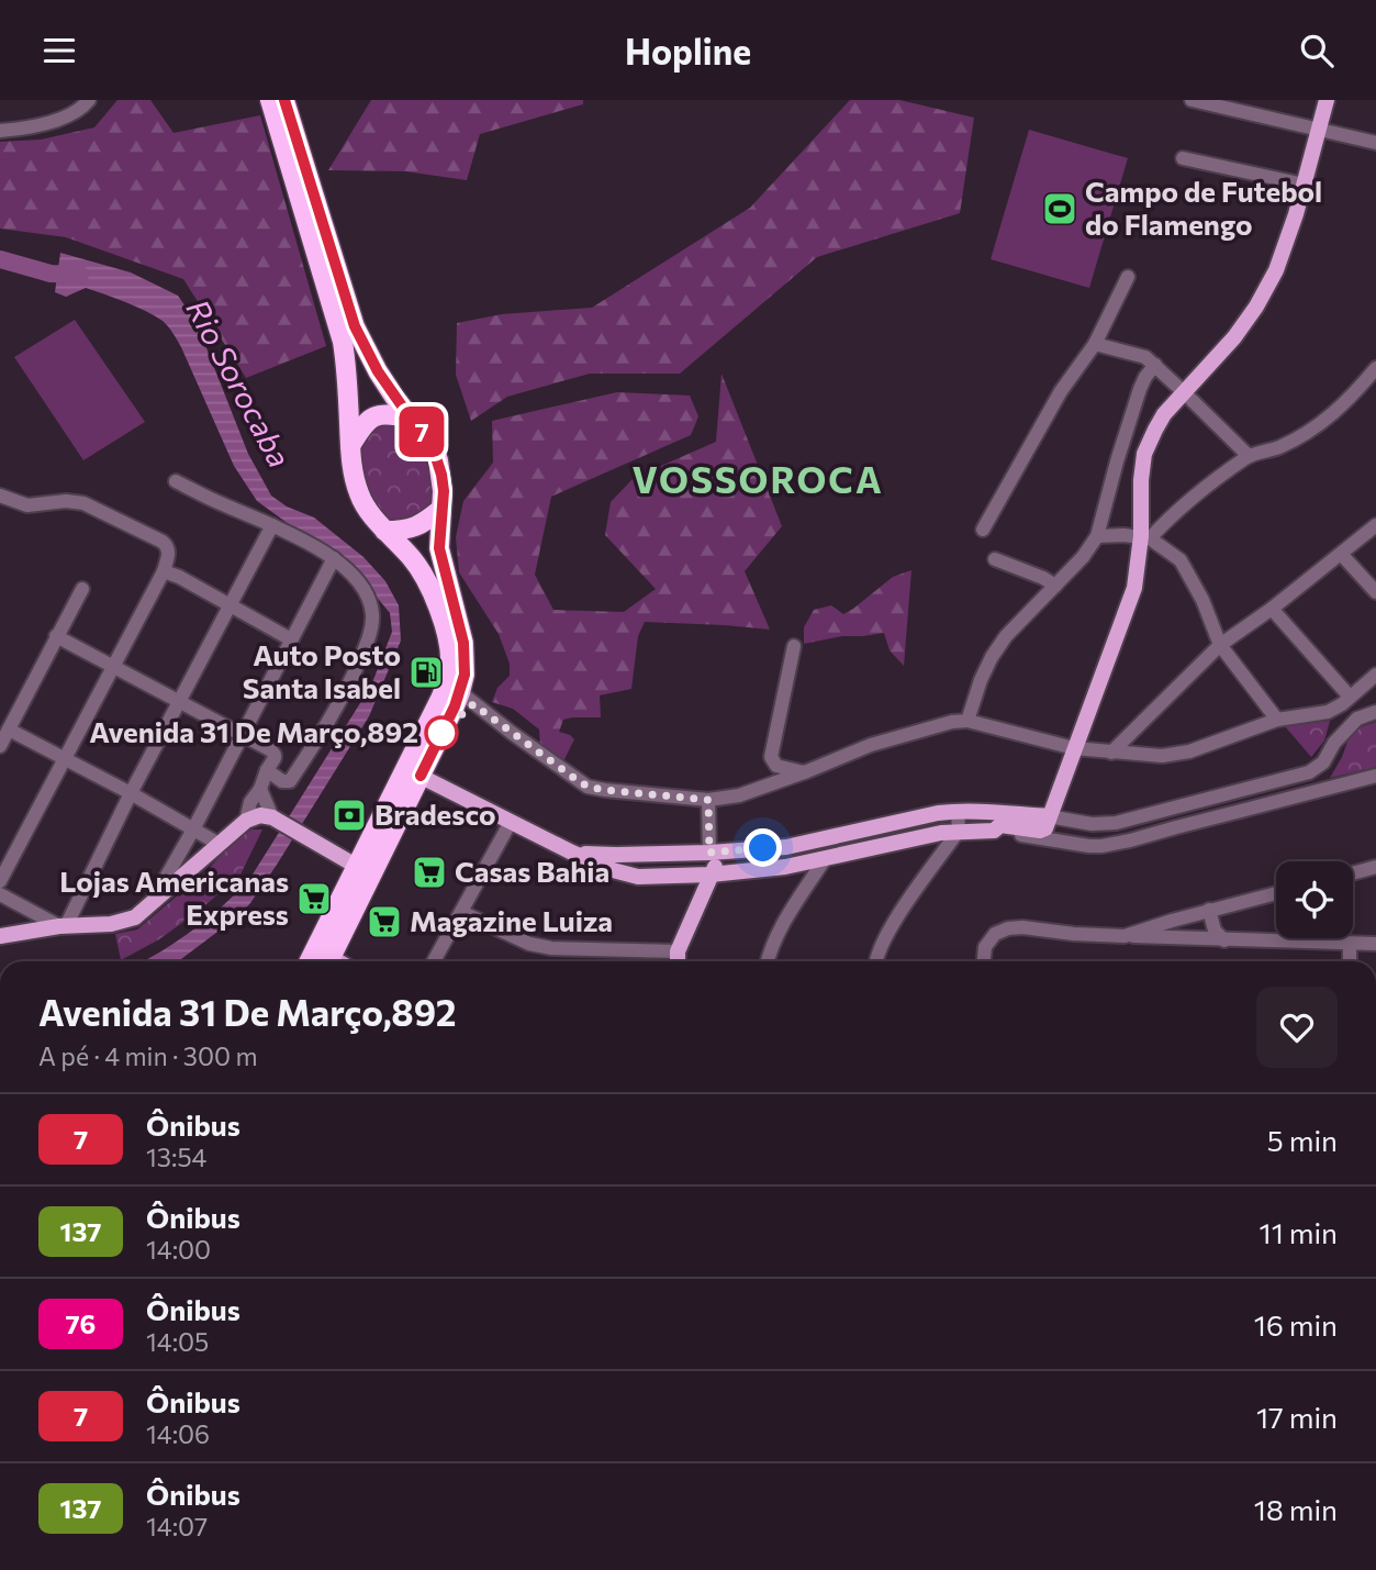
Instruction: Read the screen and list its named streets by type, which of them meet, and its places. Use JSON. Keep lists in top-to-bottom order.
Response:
{
  "districts": ["VOSSOROCA"],
  "water": ["Rio Sorocaba"],
  "places": {
    "sports": ["Campo de Futebol do Flamengo"],
    "fuel station": ["Auto Posto Santa Isabel"],
    "other": ["Avenida 31 De Março,892"],
    "bank": ["Bradesco"],
    "supermarket": ["Casas Bahia", "Lojas Americanas Express", "Magazine Luiza"]
  },
  "lines": ["bus line 7"],
  "page": {
    "header": "Hopline",
    "on_map": "7",
    "heading": ["Avenida 31 De Março,892", "A pé · 4 min · 300 m"],
    "list": [
      {
        "mark": "7",
        "name": "Ônibus",
        "note": "13:54",
        "value": "5 min"
      },
      {
        "mark": "137",
        "name": "Ônibus",
        "note": "14:00",
        "value": "11 min"
      },
      {
        "mark": "76",
        "name": "Ônibus",
        "note": "14:05",
        "value": "16 min"
      },
      {
        "mark": "7",
        "name": "Ônibus",
        "note": "14:06",
        "value": "17 min"
      },
      {
        "mark": "137",
        "name": "Ônibus",
        "note": "14:07",
        "value": "18 min"
      }
    ]
  }
}
